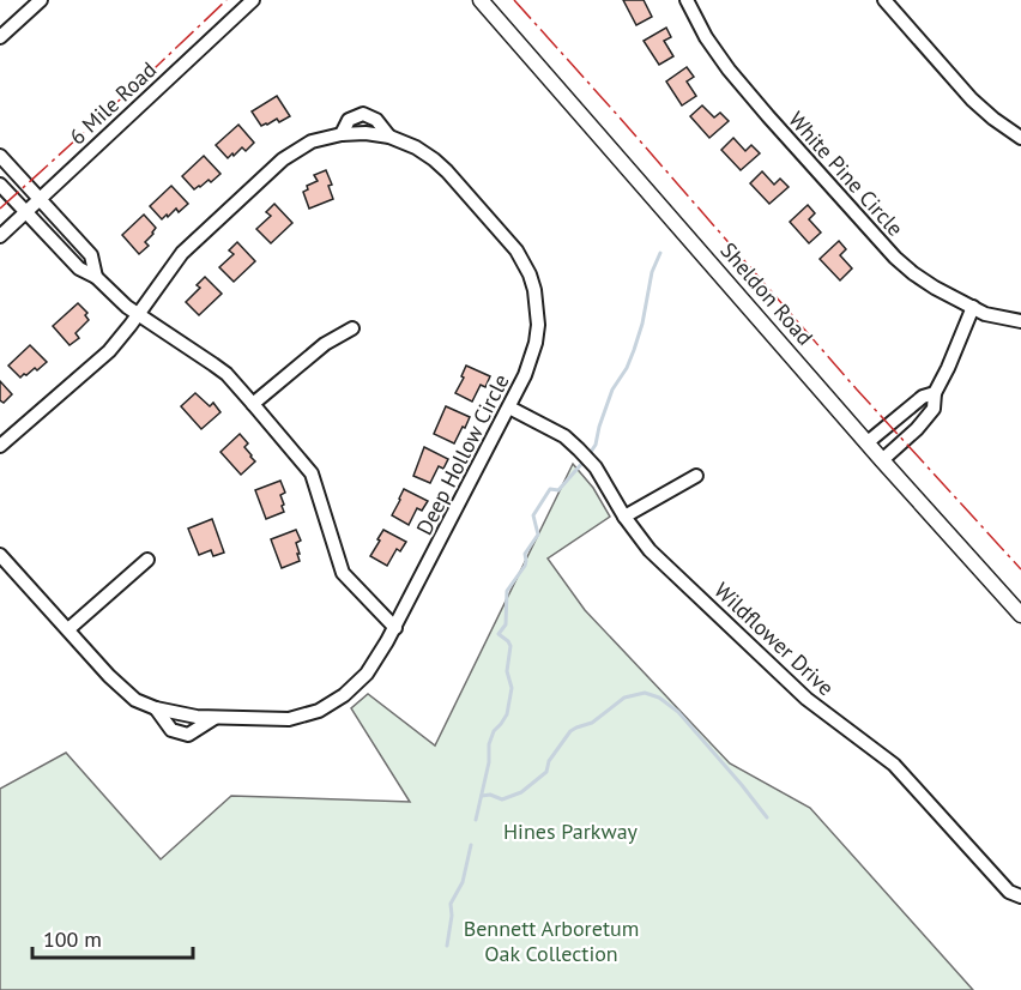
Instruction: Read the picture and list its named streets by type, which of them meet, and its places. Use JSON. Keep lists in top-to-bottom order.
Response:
{
  "streets": {
    "main road": ["Sheldon Road"],
    "street": [
      "6 Mile Road",
      "White Pine Circle",
      "Deep Hollow Circle",
      "Wildflower Drive"
    ]
  },
  "crossings": [
    ["Deep Hollow Circle", "Wildflower Drive"]
  ],
  "parks": ["Hines Parkway", "Bennett Arboretum Oak Collection"],
  "scale_bar": "100 m"
}
